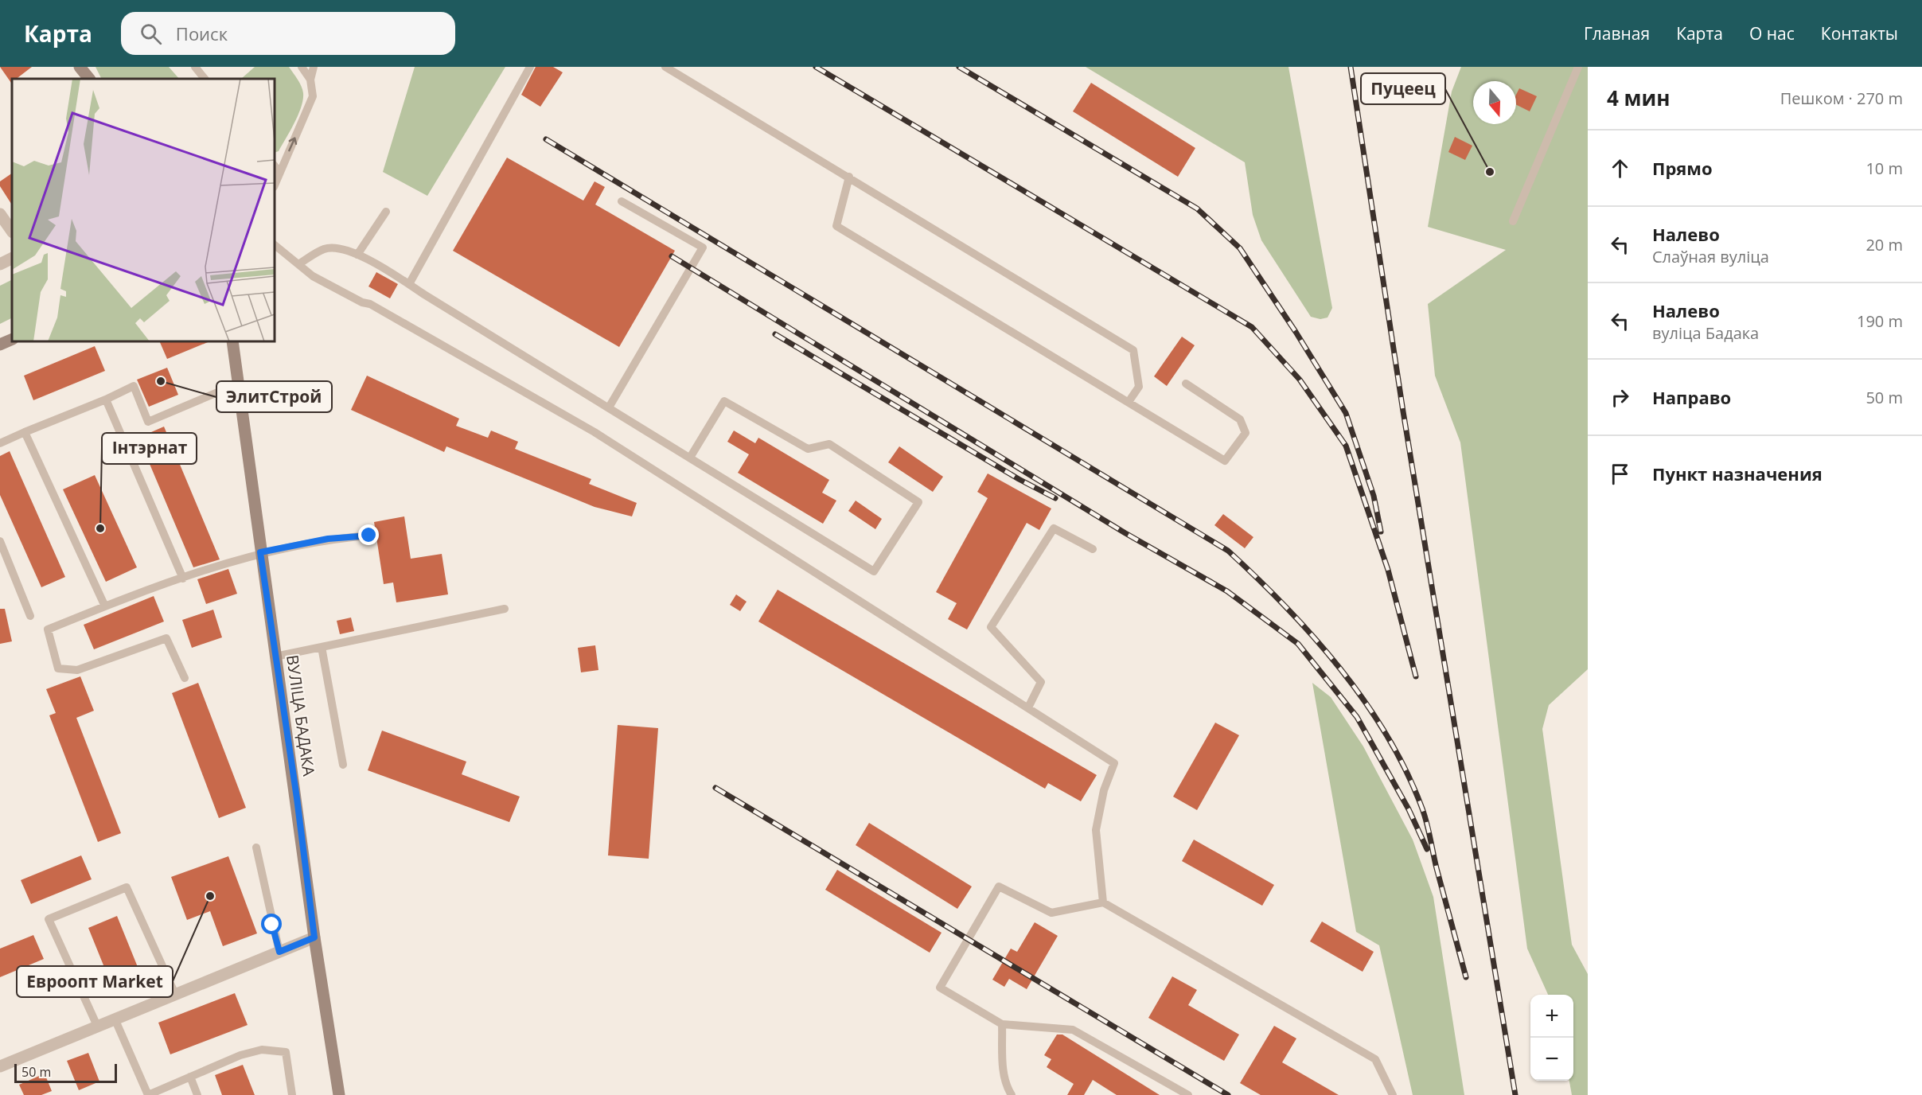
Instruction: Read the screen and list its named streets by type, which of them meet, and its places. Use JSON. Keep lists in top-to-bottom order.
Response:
{
  "streets": {
    "main road": ["ВУЛІЦА БАДАКА"]
  },
  "places": [
    "Пуцеец",
    "ЭлитСтрой",
    "Інтэрнат",
    "Евроопт Market"
  ],
  "scale_bar": "50 m",
  "north": "bottom",
  "page": {
    "header": "Карта",
    "search": "Поиск",
    "nav": [
      "Главная",
      "Карта",
      "О нас",
      "Контакты"
    ],
    "heading": ["4 мин", "Пешком · 270 m"],
    "list": [
      ["Прямо", "10 m"],
      ["Налево", "Слаўная вуліца", "20 m"],
      ["Налево", "вуліца Бадака", "190 m"],
      ["Направо", "50 m"],
      "Пункт назначения"
    ],
    "map_buttons": ["+", "−"],
    "scale": "50 m"
  }
}
